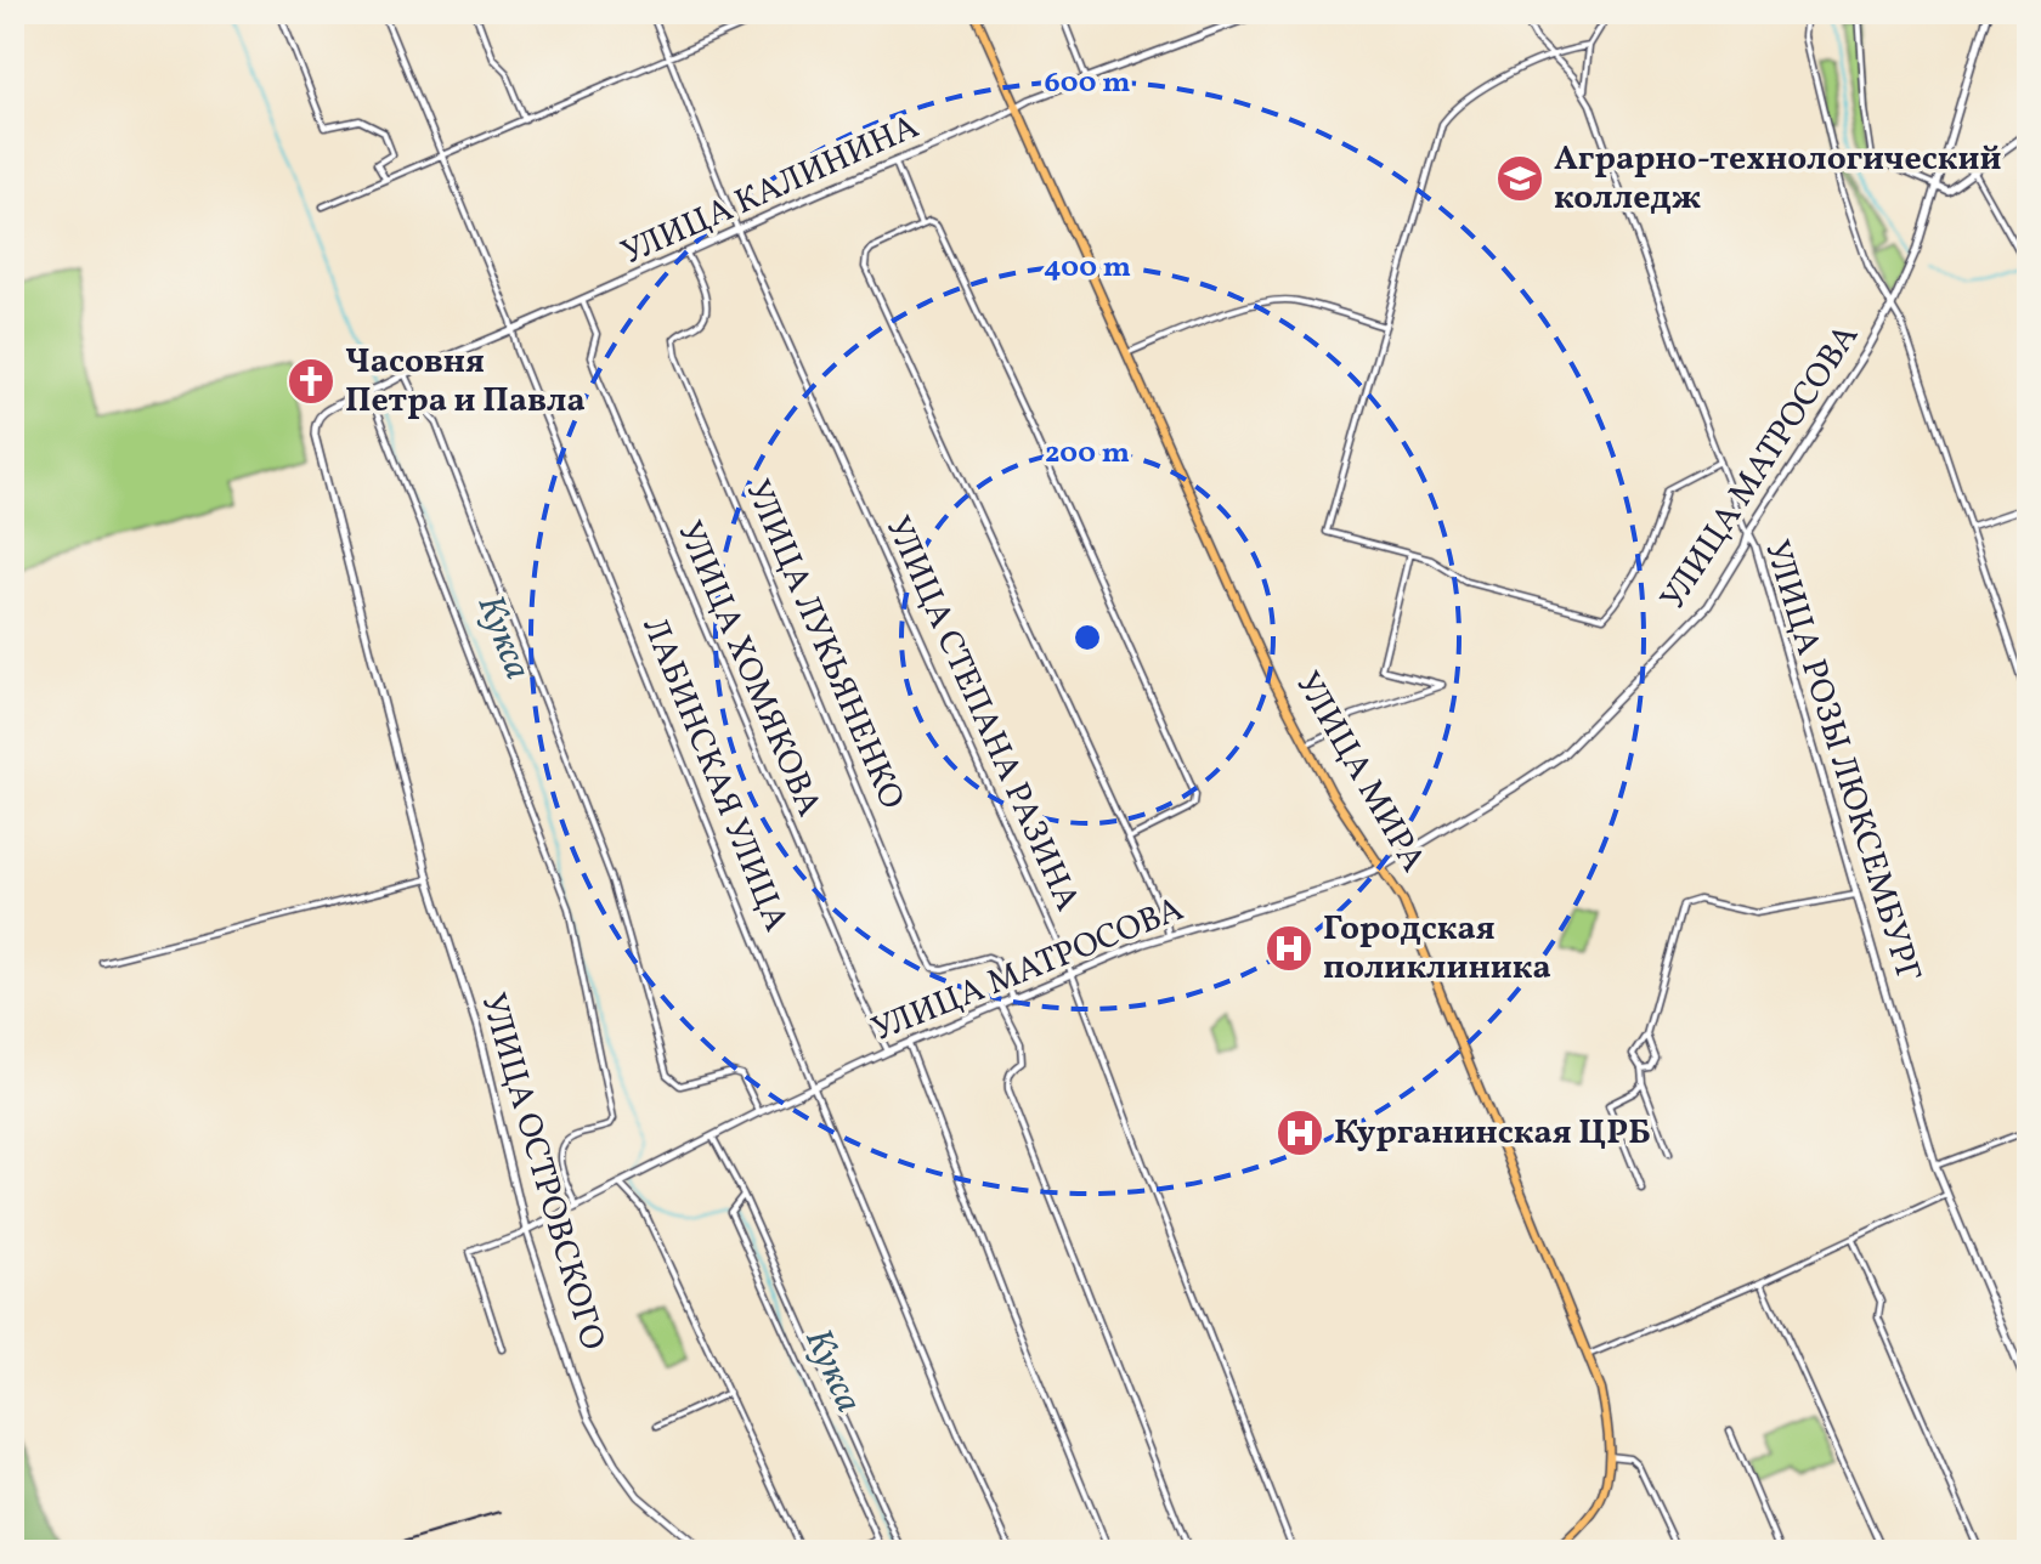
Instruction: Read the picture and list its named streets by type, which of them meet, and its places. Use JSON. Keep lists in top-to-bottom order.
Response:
{
  "streets": {
    "main road": ["УЛИЦА МИРА"],
    "street": [
      "УЛИЦА КАЛИНИНА",
      "УЛИЦА МАТРОСОВА",
      "УЛИЦА ЛУКЬЯНЕНКО",
      "УЛИЦА ХОМЯКОВА",
      "УЛИЦА СТЕПАНА РАЗИНА",
      "УЛИЦА РОЗЫ ЛЮКСЕМБУРГ",
      "ЛАБИНСКАЯ УЛИЦА",
      "УЛИЦА ОСТРОВСКОГО"
    ]
  },
  "crossings": [
    ["УЛИЦА КАЛИНИНА", "УЛИЦА ЛУКЬЯНЕНКО"],
    ["УЛИЦА КАЛИНИНА", "УЛИЦА ХОМЯКОВА"],
    ["УЛИЦА КАЛИНИНА", "УЛИЦА СТЕПАНА РАЗИНА"],
    ["УЛИЦА КАЛИНИНА", "УЛИЦА МИРА"],
    ["УЛИЦА КАЛИНИНА", "ЛАБИНСКАЯ УЛИЦА"],
    ["УЛИЦА КАЛИНИНА", "УЛИЦА ОСТРОВСКОГО"],
    ["УЛИЦА МАТРОСОВА", "УЛИЦА ЛУКЬЯНЕНКО"],
    ["УЛИЦА МАТРОСОВА", "УЛИЦА ХОМЯКОВА"],
    ["УЛИЦА МАТРОСОВА", "УЛИЦА СТЕПАНА РАЗИНА"],
    ["УЛИЦА МАТРОСОВА", "УЛИЦА РОЗЫ ЛЮКСЕМБУРГ"],
    ["УЛИЦА МАТРОСОВА", "УЛИЦА МИРА"],
    ["УЛИЦА МАТРОСОВА", "ЛАБИНСКАЯ УЛИЦА"],
    ["УЛИЦА МАТРОСОВА", "УЛИЦА ОСТРОВСКОГО"]
  ],
  "water": ["Кукса"],
  "places": {
    "school or university": ["Аграрно-технологический колледж"],
    "church": ["Часовня Петра и Павла"],
    "hospital": ["Городская поликлиника", "Курганинская ЦРБ"]
  },
  "rings": ["600 m", "400 m", "200 m"]
}
